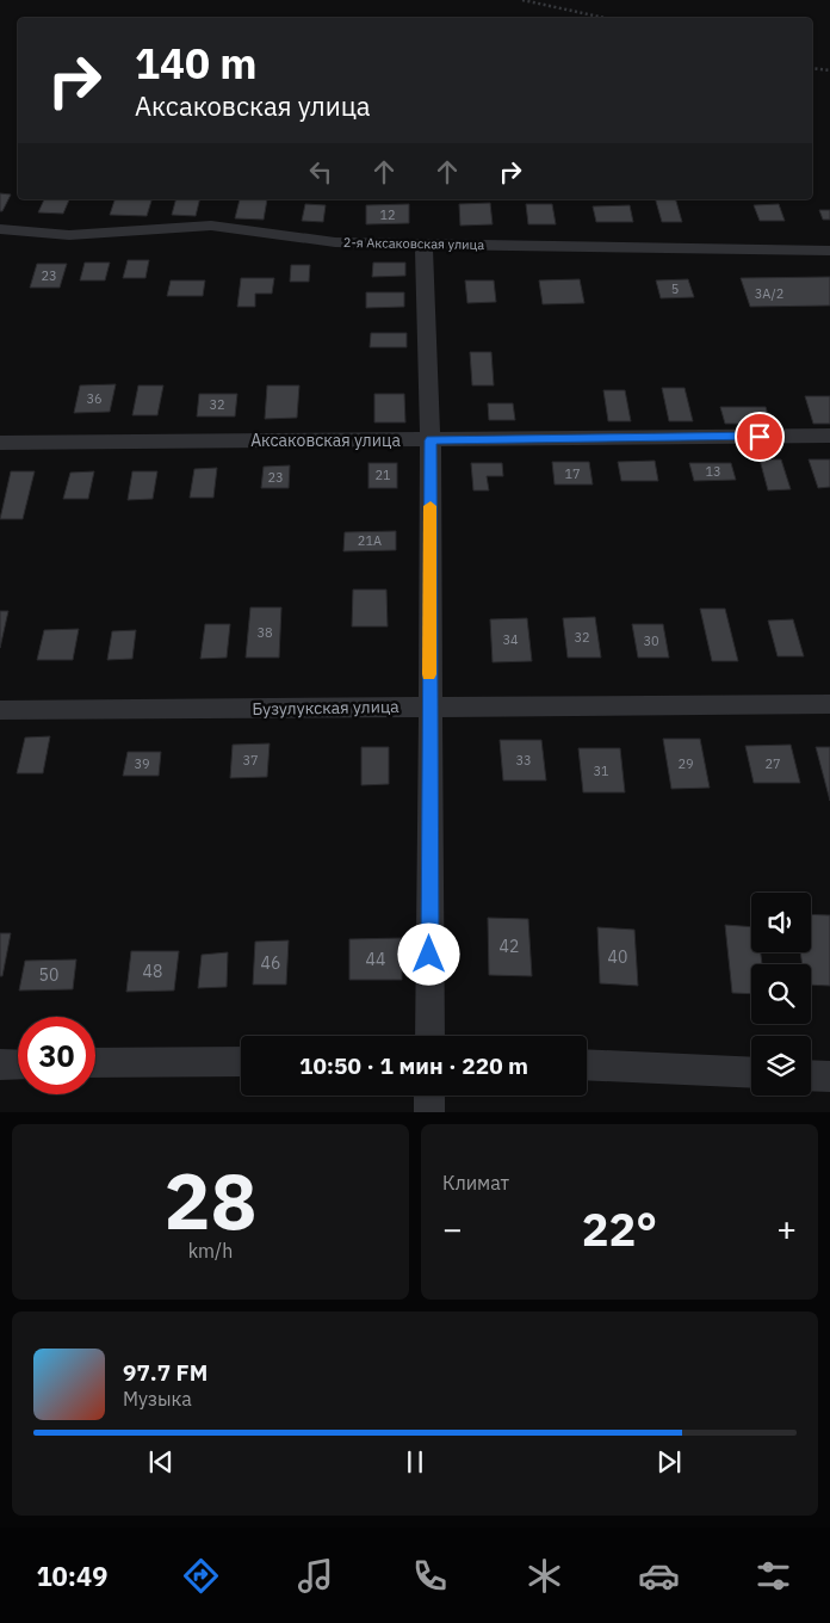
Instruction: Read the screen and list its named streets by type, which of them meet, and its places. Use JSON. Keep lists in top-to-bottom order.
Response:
{
  "streets": {
    "street": ["2-я Аксаковская улица", "Аксаковская улица", "Бузулукская улица"]
  },
  "house_numbers": [
    "12",
    "23",
    "5",
    "3А/2",
    "36",
    "32",
    "13",
    "17",
    "21",
    "23",
    "21А",
    "38",
    "32",
    "34",
    "30",
    "37",
    "33",
    "39",
    "29",
    "27",
    "31",
    "42",
    "40",
    "44",
    "46",
    "48",
    "50"
  ],
  "page": {
    "turn": ["140 m", "Аксаковская улица"],
    "limit": "30",
    "trip": "10:50 · 1 мин · 220 m",
    "tile": [
      ["28", "km/h"],
      "Климат"
    ],
    "heat": ["−", "22°", "+"],
    "song": ["97.7 FM", "Музыка"],
    "tabs": "10:49"
  }
}
